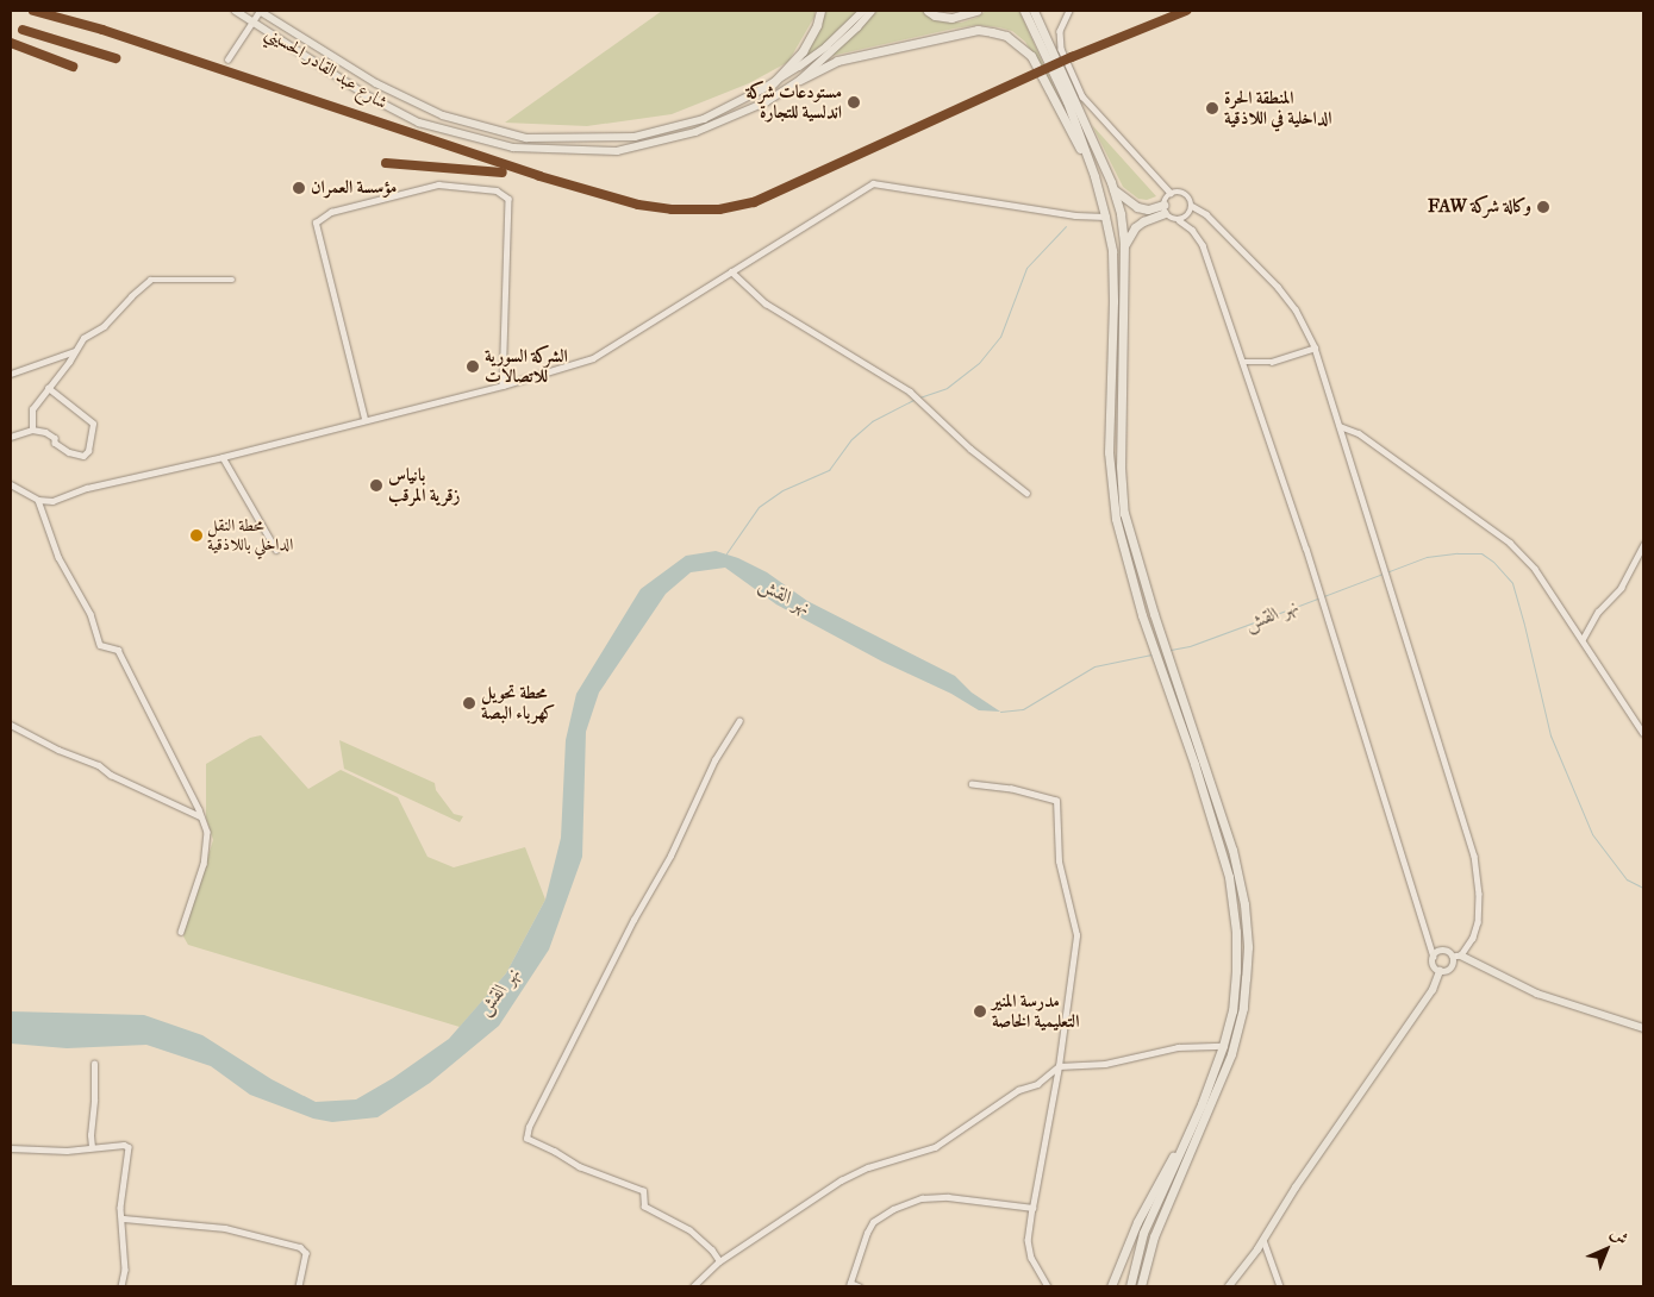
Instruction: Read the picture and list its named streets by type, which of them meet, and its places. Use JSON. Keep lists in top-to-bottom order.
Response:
{
  "streets": {
    "main road": ["شارع عبد القادر الحسيني"]
  },
  "water": ["نهر القش"],
  "places": [
    "مستودعات شركة اندلسية للتجارة",
    "المنطقة الحرة الداخلية في اللاذقية",
    "مؤسسة العمران",
    "FAW وكالة شركة",
    "الشركة السورية للاتصالات",
    "بانياس زقرية المرقب",
    "محطة النقل الداخلي باللاذقية",
    "محطة تحويل كهرباء البصة",
    "مدرسة المنير التعليمية الخاصة"
  ],
  "north": "top right"
}
